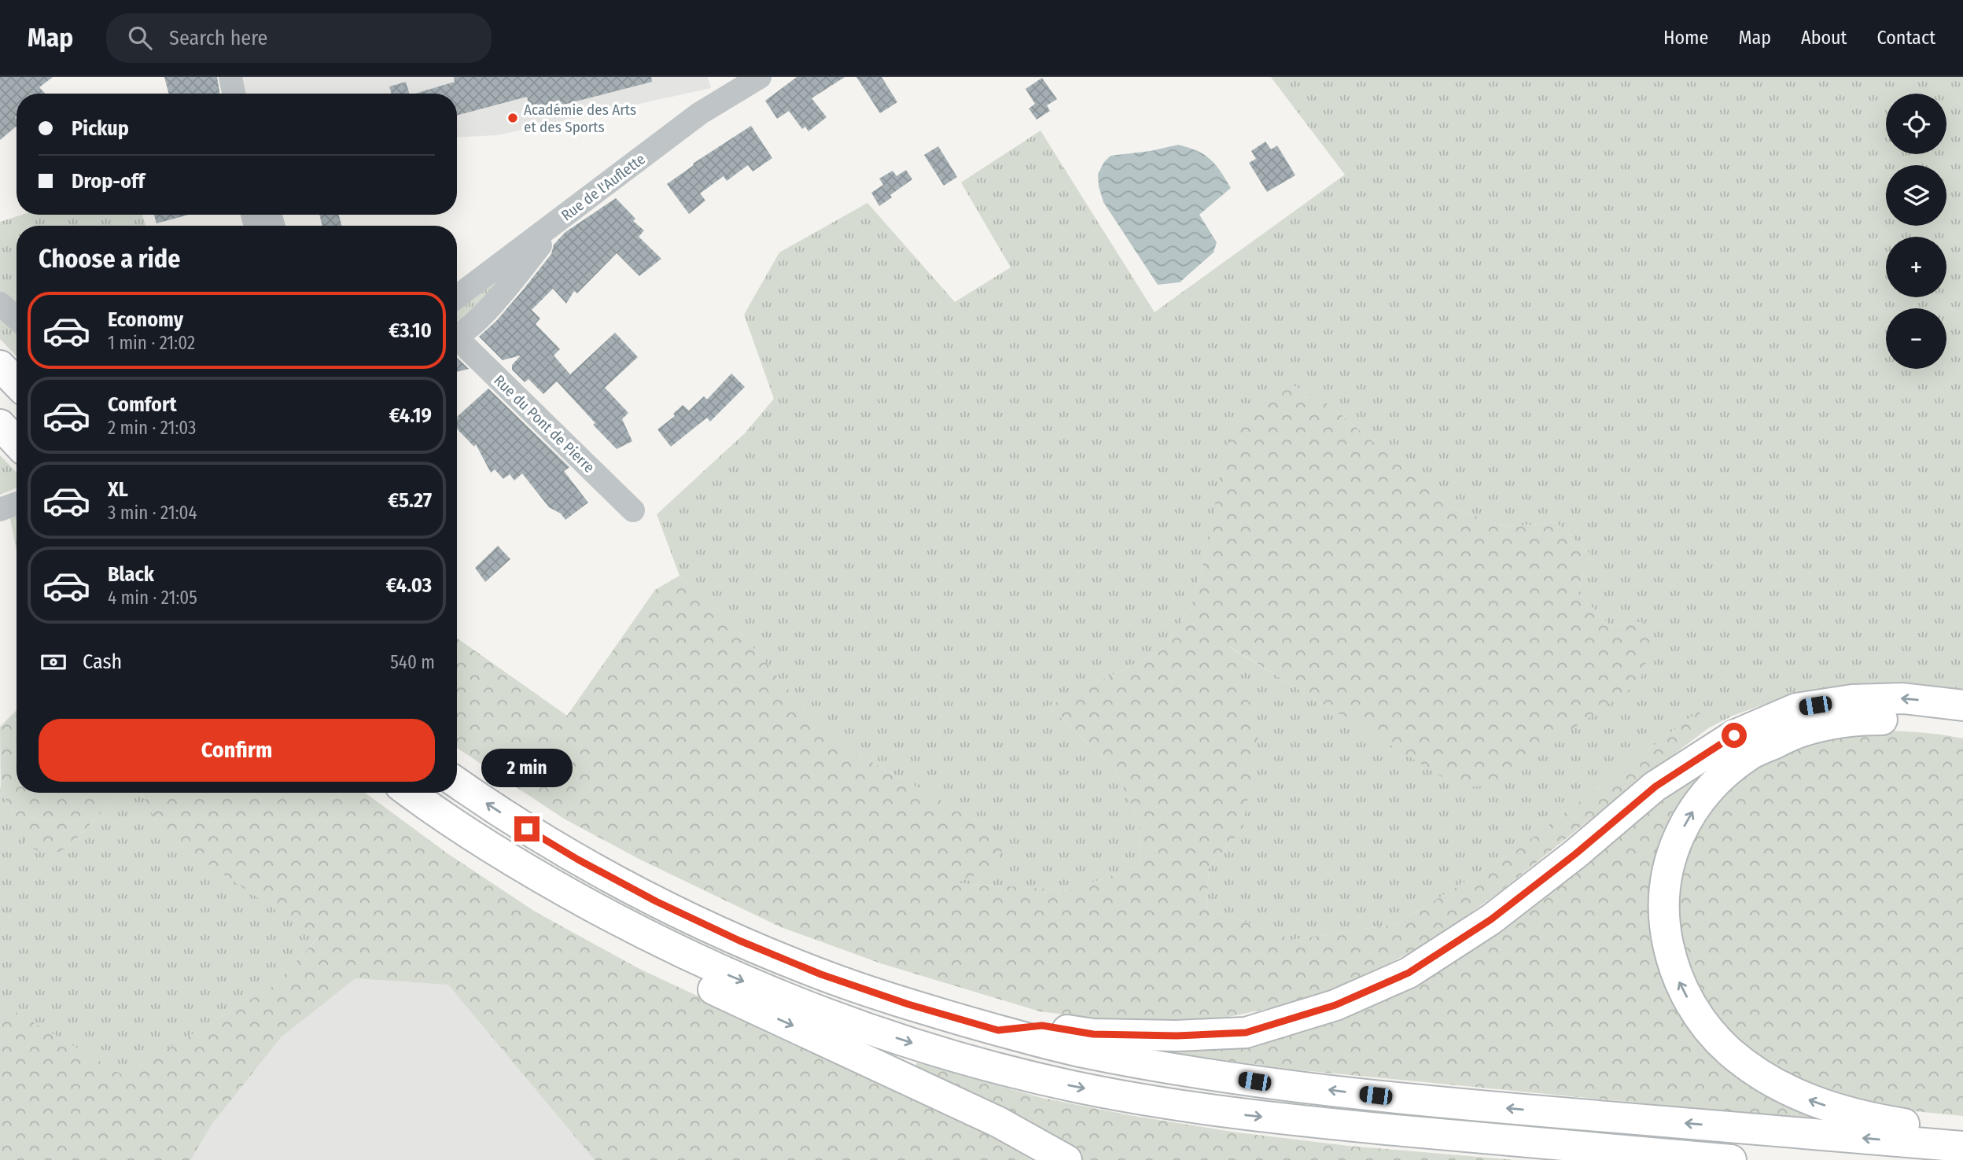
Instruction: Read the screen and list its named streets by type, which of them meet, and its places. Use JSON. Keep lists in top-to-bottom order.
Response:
{
  "streets": {
    "street": ["Rue de l'Auflette", "Rue du Pont de Pierre"]
  },
  "places": ["Académie des Arts et des Sports"],
  "page": {
    "header": "Map",
    "search": "Search here",
    "nav": [
      "Home",
      "Map",
      "About",
      "Contact"
    ],
    "map_buttons": ["+", "−"],
    "banner": ["Pickup", "Drop-off"],
    "heading": "Choose a ride",
    "list": [
      {
        "name": "Economy",
        "note": "1 min · 21:02",
        "value": "€3.10"
      },
      {
        "name": "Comfort",
        "note": "2 min · 21:03",
        "value": "€4.19"
      },
      {
        "name": "XL",
        "note": "3 min · 21:04",
        "value": "€5.27"
      },
      {
        "name": "Black",
        "note": "4 min · 21:05",
        "value": "€4.03"
      }
    ],
    "pay": ["Cash", "540 m"],
    "buttons": "Confirm",
    "bubble": "2 min"
  }
}
